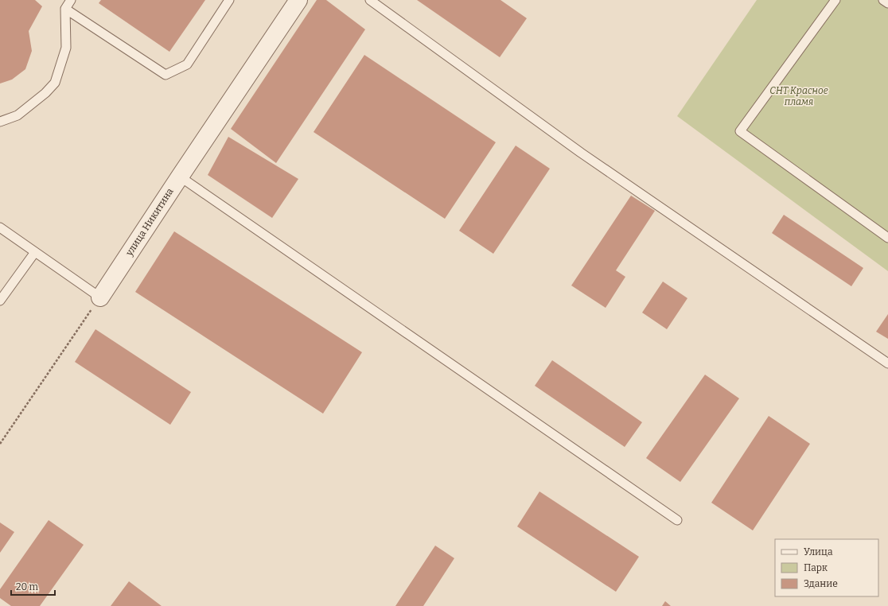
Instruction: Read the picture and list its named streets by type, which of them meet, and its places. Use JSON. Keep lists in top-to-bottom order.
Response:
{
  "streets": {
    "street": ["улица Никитина"]
  },
  "parks": ["СНТ Красное пламя"],
  "legend": ["Улица", "Парк", "Здание"],
  "scale_bar": "20 m"
}
